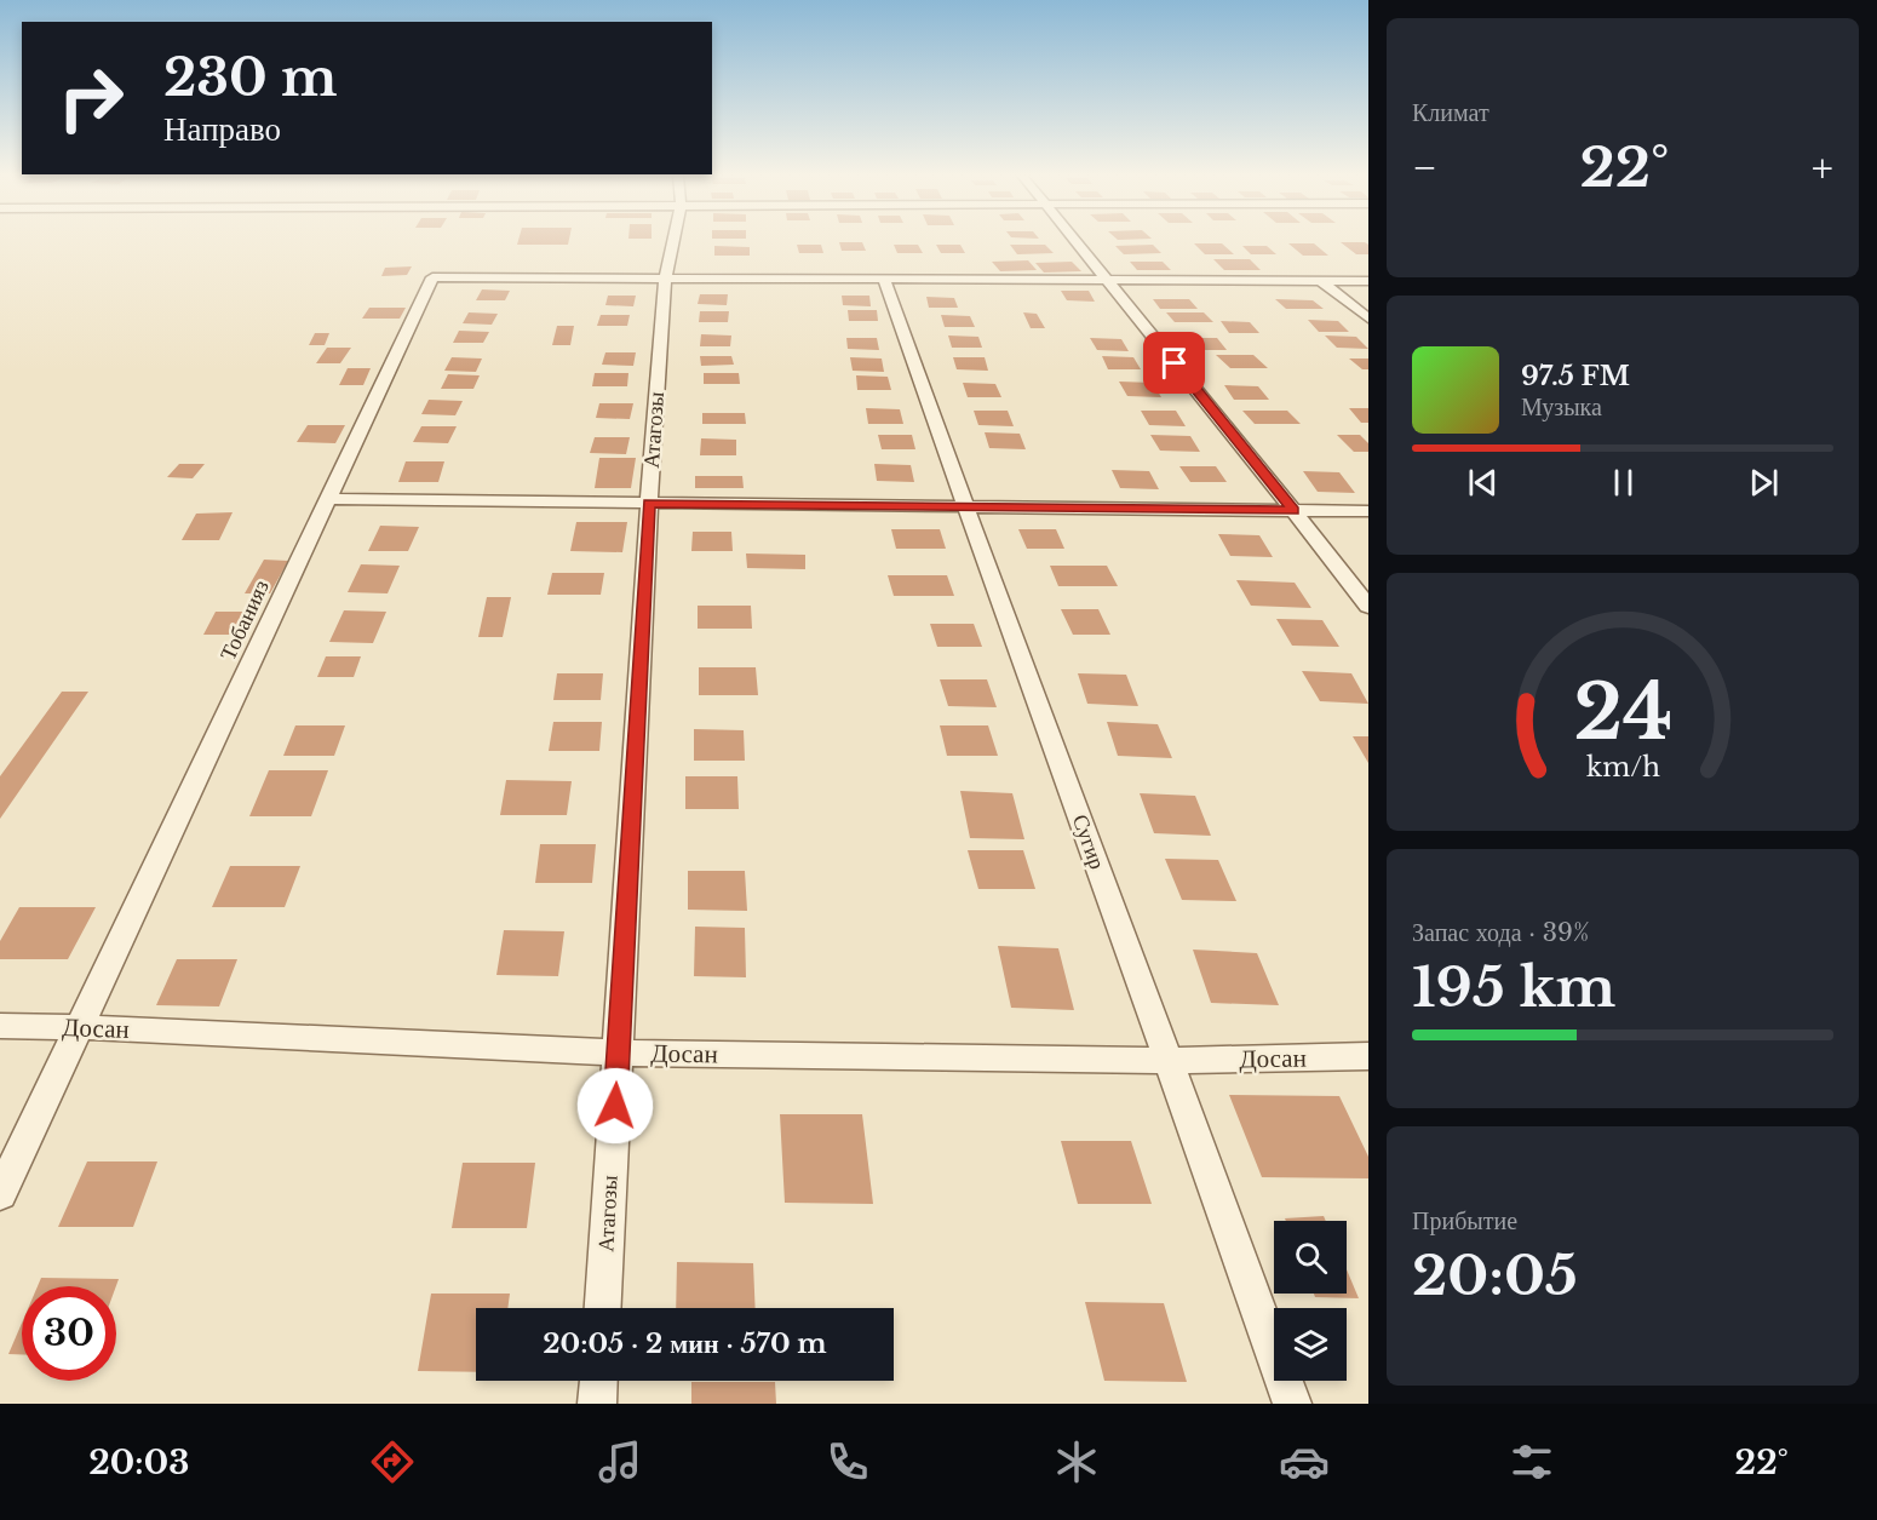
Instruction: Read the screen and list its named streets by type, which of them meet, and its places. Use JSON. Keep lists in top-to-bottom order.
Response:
{
  "streets": {
    "street": [
      "Атагозы",
      "Тобанияз",
      "Сугир",
      "Досан"
    ]
  },
  "crossings": [
    ["Атагозы", "Тобанияз"],
    ["Атагозы", "Досан"],
    ["Тобанияз", "Досан"],
    ["Сугир", "Досан"]
  ],
  "page": {
    "tile": [
      "Климат",
      ["Запас хода · 39%", "195 km"],
      ["Прибытие", "20:05"]
    ],
    "turn": ["230 m", "Направо"],
    "heat": ["−", "22°", "+"],
    "song": ["97.5 FM", "Музыка"],
    "limit": "30",
    "trip": "20:05 · 2 мин · 570 m",
    "tabs": ["20:03", "22°"],
    "gauge": ["24", "km/h"]
  }
}
